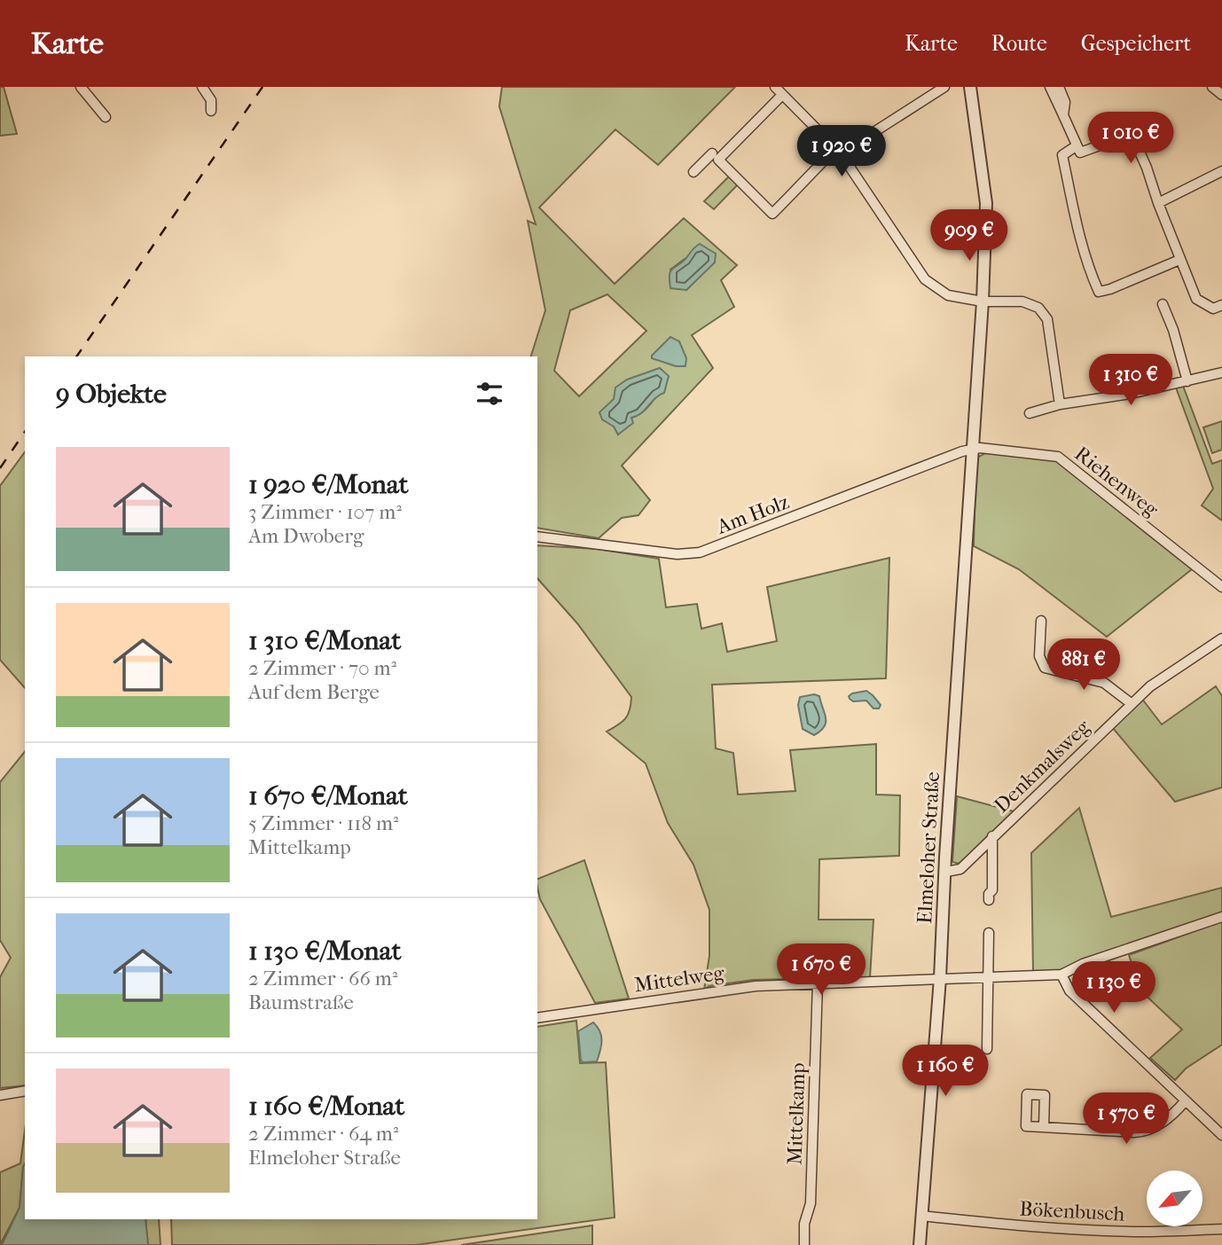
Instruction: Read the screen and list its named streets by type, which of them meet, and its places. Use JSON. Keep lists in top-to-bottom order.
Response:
{
  "streets": {
    "street": [
      "Riehenweg",
      "Am Holz",
      "Denkmalsweg",
      "Elmeloher Straße",
      "Mittelweg",
      "Mittelkamp",
      "Bökenbusch"
    ]
  },
  "crossings": [
    ["Riehenweg", "Am Holz"],
    ["Riehenweg", "Elmeloher Straße"],
    ["Am Holz", "Elmeloher Straße"],
    ["Denkmalsweg", "Elmeloher Straße"],
    ["Elmeloher Straße", "Mittelweg"],
    ["Elmeloher Straße", "Bökenbusch"],
    ["Mittelweg", "Mittelkamp"]
  ],
  "north": "bottom left",
  "page": {
    "header": "Karte",
    "nav": ["Karte", "Route", "Gespeichert"],
    "price": [
      "1 010 €",
      "1 920 €",
      "909 €",
      "1 310 €",
      "881 €",
      "1 670 €",
      "1 130 €",
      "1 160 €",
      "1 570 €"
    ],
    "heading": "9 Objekte",
    "list": [
      {
        "name": "1 920 €/Monat",
        "note": "3 Zimmer · 107 m² · Am Dwoberg"
      },
      {
        "name": "1 310 €/Monat",
        "note": "2 Zimmer · 70 m² · Auf dem Berge"
      },
      {
        "name": "1 670 €/Monat",
        "note": "5 Zimmer · 118 m² · Mittelkamp"
      },
      {
        "name": "1 130 €/Monat",
        "note": "2 Zimmer · 66 m² · Baumstraße"
      },
      {
        "name": "1 160 €/Monat",
        "note": "2 Zimmer · 64 m² · Elmeloher Straße"
      }
    ]
  }
}
